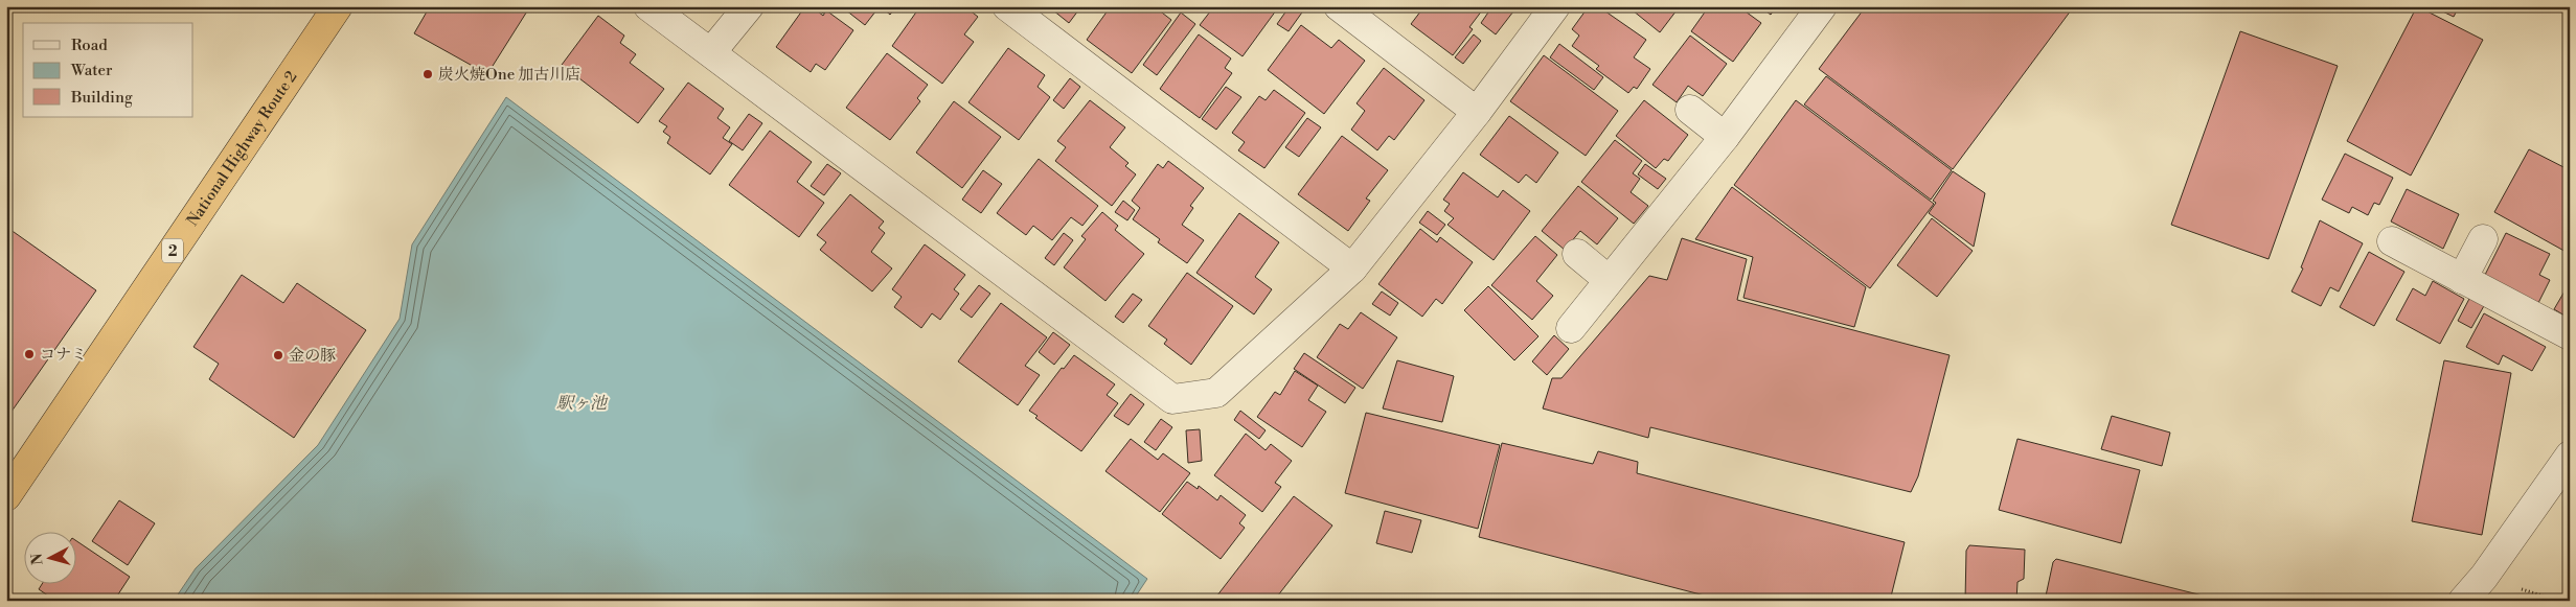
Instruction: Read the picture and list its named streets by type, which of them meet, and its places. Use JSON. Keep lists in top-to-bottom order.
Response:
{
  "streets": {
    "highway": ["National Highway Route 2", "2"]
  },
  "water": ["駅ヶ池"],
  "places": ["炭火焼One 加古川店", "コナミ", "金の豚"],
  "legend": ["Road", "Water", "Building"],
  "north": "left"
}
